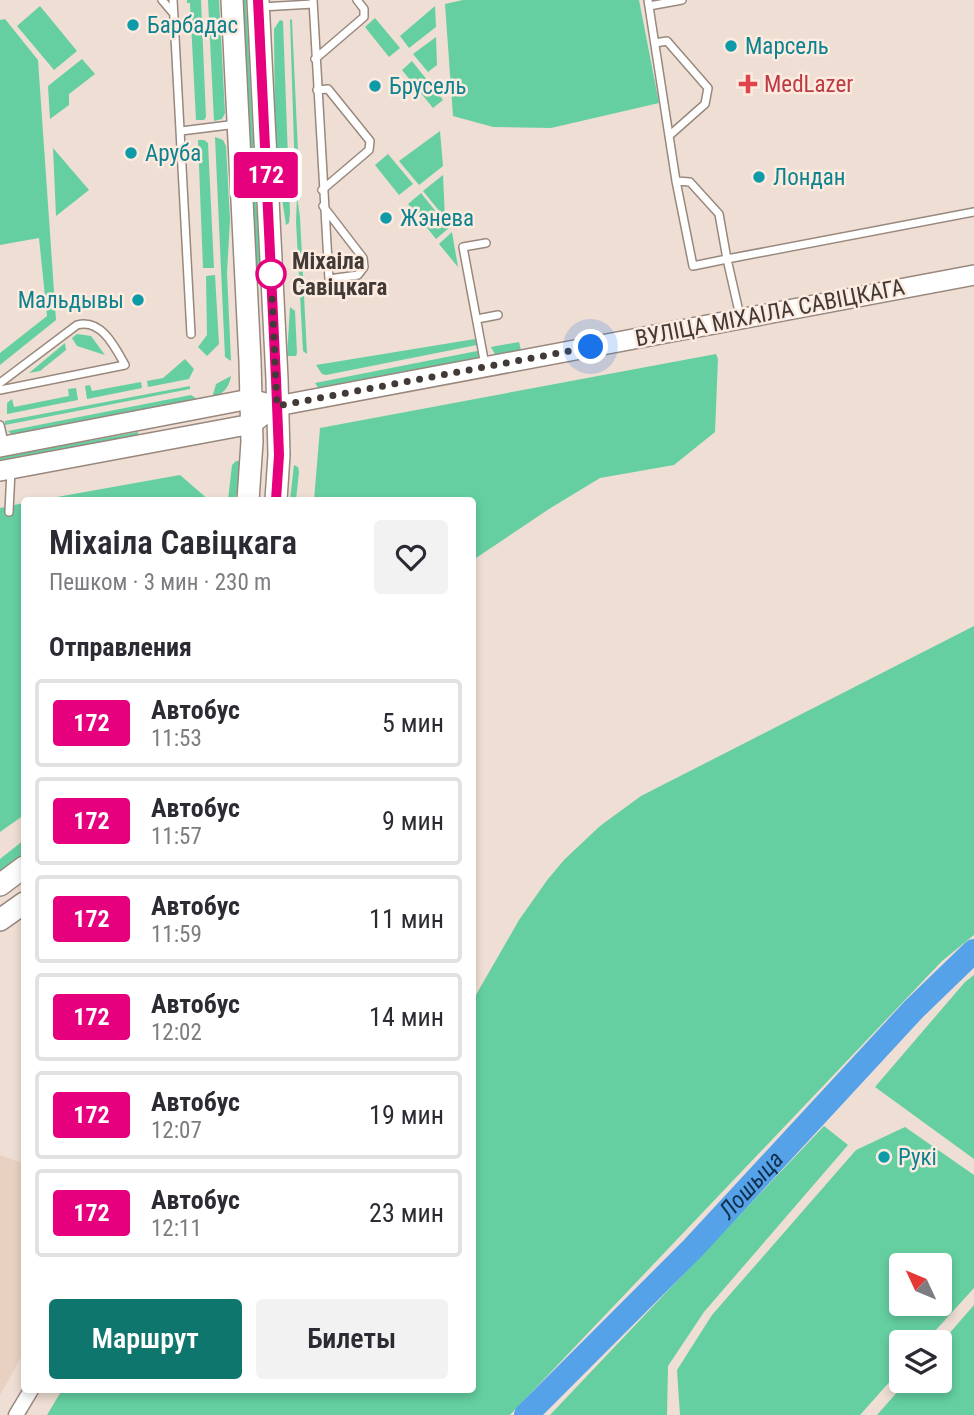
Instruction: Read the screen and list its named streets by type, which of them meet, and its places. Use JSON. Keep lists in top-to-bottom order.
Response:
{
  "streets": {
    "street": ["ВУЛІЦА МІХАІЛА САВІЦКАГА"]
  },
  "water": ["Лошыца"],
  "places": {
    "other": [
      "Барбадас",
      "Марсель",
      "Брусель",
      "Аруба",
      "Лондан",
      "Жэнева",
      "Міхаіла Савіцкага",
      "Мальдывы",
      "Рукі"
    ],
    "health": ["MedLazer"]
  },
  "lines": ["bus line 172"],
  "north": "top left",
  "page": {
    "on_map": "172",
    "heading": [
      ["Міхаіла Савіцкага", "Пешком · 3 мин · 230 m"],
      "Отправления"
    ],
    "list": [
      {
        "mark": "172",
        "name": "Автобус",
        "note": "11:53",
        "value": "5 мин"
      },
      {
        "mark": "172",
        "name": "Автобус",
        "note": "11:57",
        "value": "9 мин"
      },
      {
        "mark": "172",
        "name": "Автобус",
        "note": "11:59",
        "value": "11 мин"
      },
      {
        "mark": "172",
        "name": "Автобус",
        "note": "12:02",
        "value": "14 мин"
      },
      {
        "mark": "172",
        "name": "Автобус",
        "note": "12:07",
        "value": "19 мин"
      },
      {
        "mark": "172",
        "name": "Автобус",
        "note": "12:11",
        "value": "23 мин"
      }
    ],
    "buttons": ["Маршрут", "Билеты"]
  }
}
